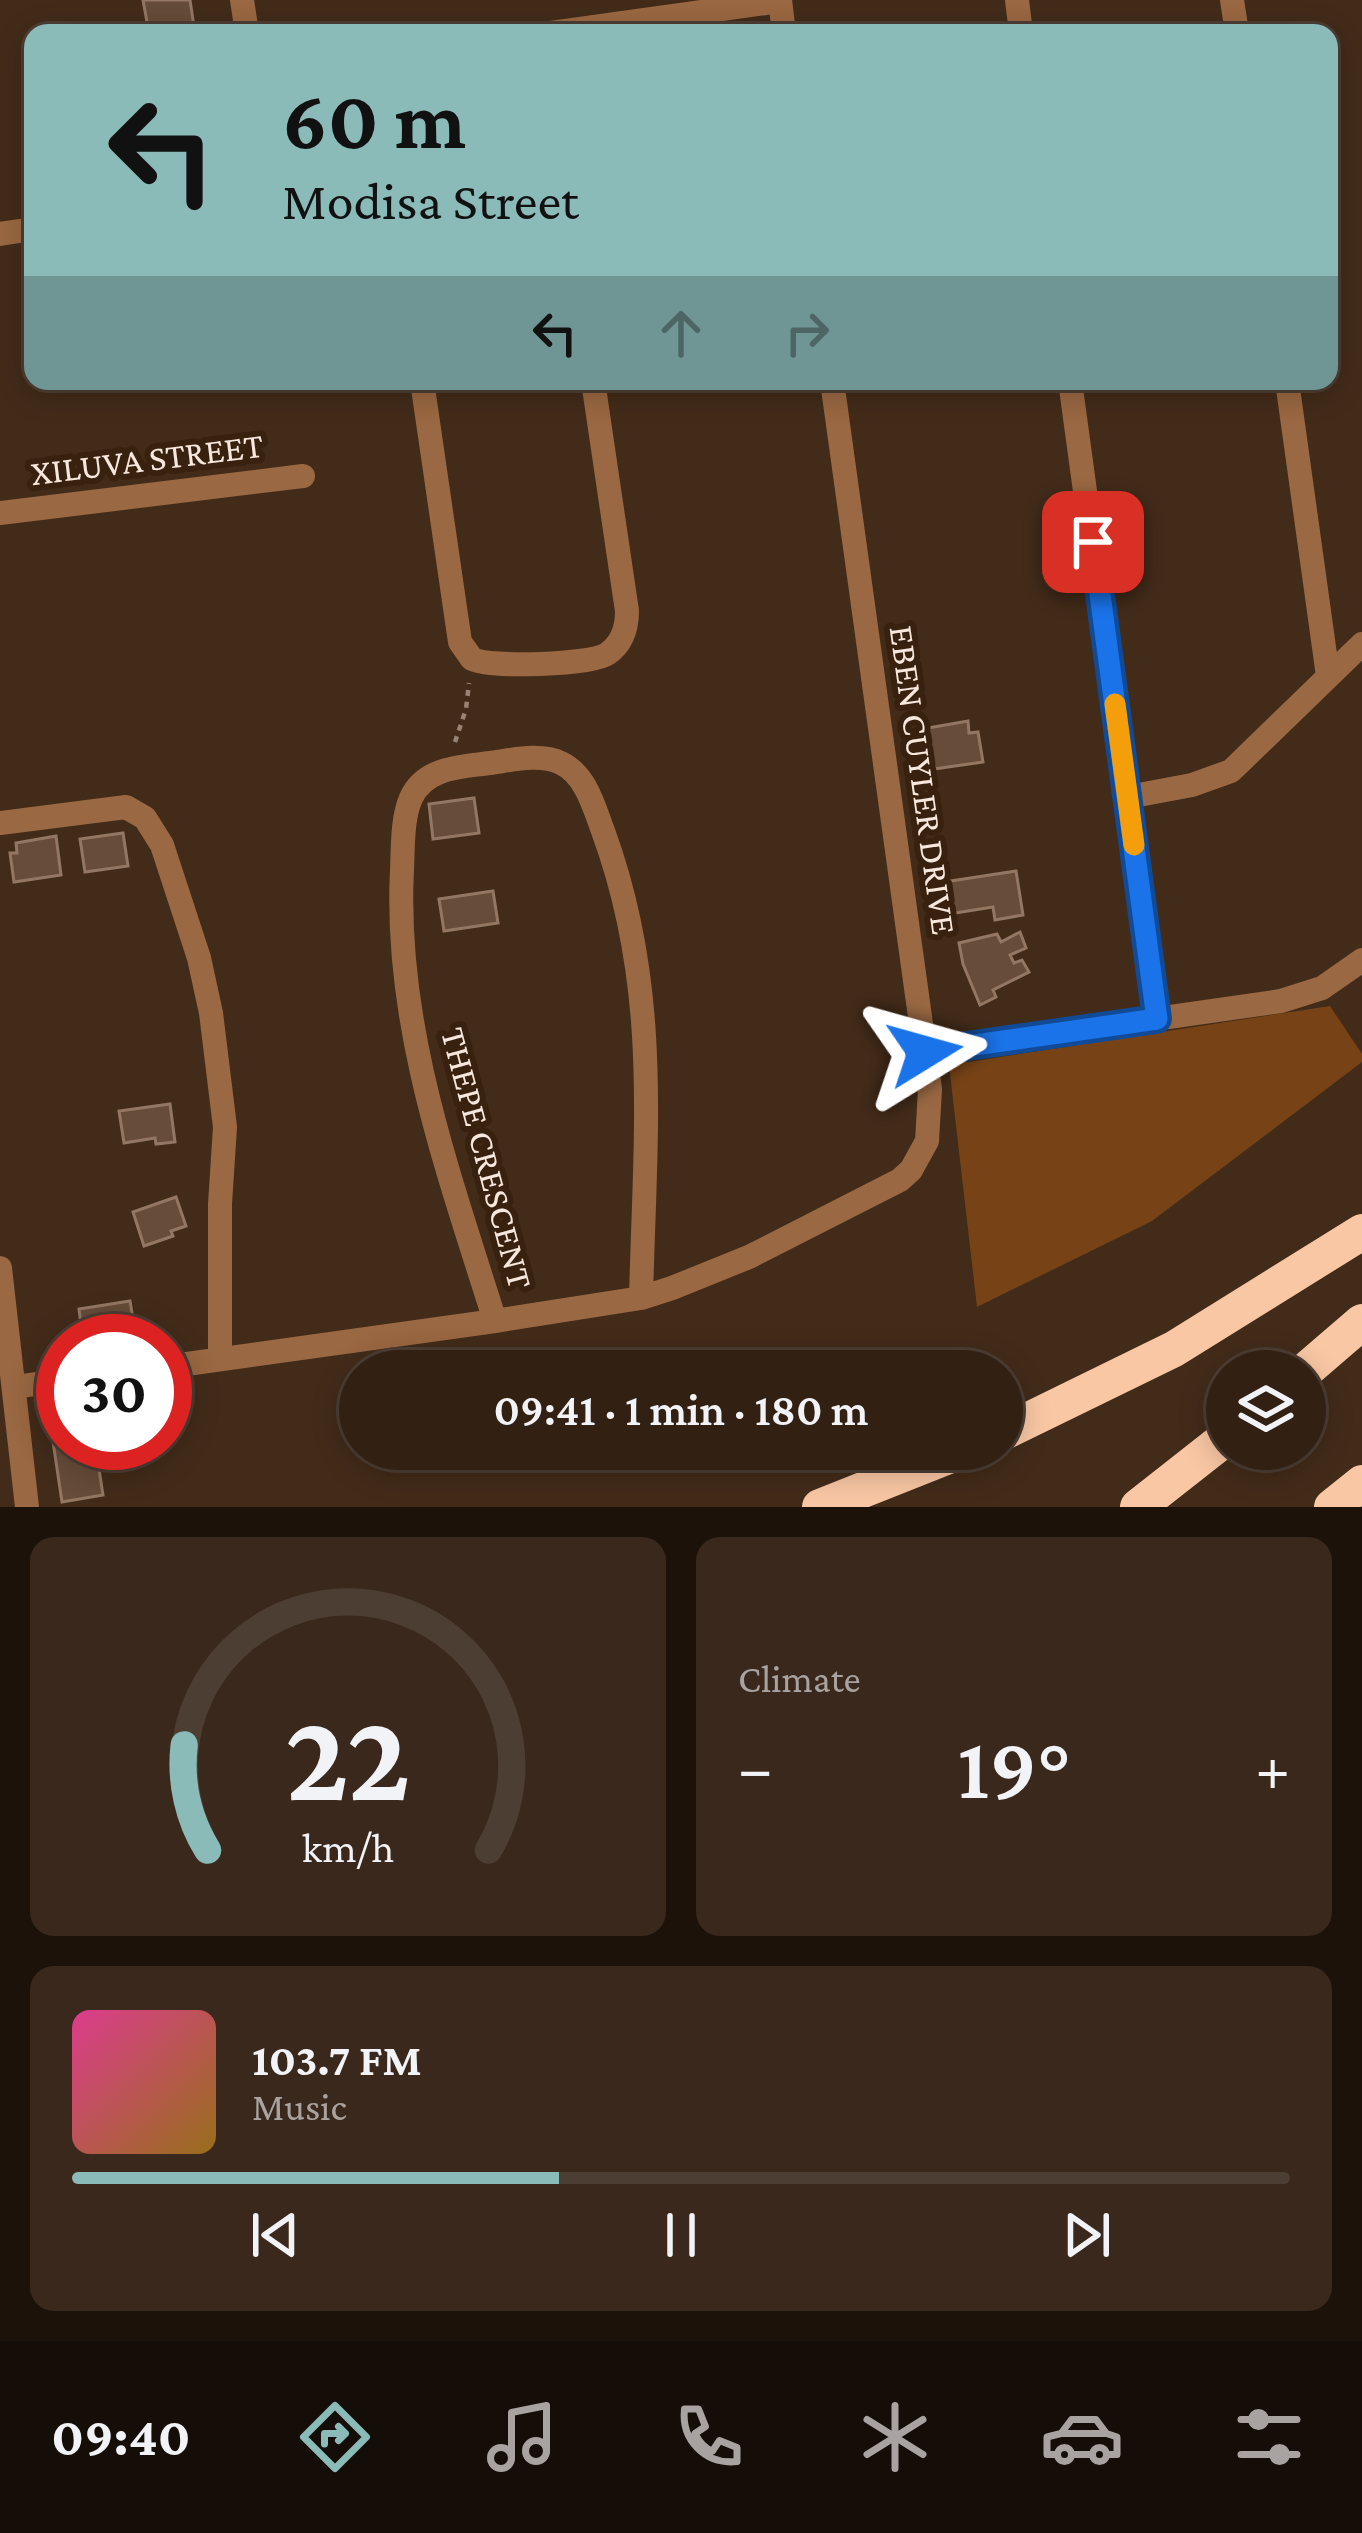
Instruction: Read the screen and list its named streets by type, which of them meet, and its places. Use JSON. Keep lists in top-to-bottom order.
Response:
{
  "streets": {
    "street": ["XILUVA STREET", "EBEN CUYLER DRIVE", "THEPE CRESCENT"]
  },
  "page": {
    "turn": ["60 m", "Modisa Street"],
    "limit": "30",
    "trip": "09:41 · 1 min · 180 m",
    "tile": "Climate",
    "heat": ["−", "19°", "+"],
    "song": ["103.7 FM", "Music"],
    "tabs": "09:40",
    "gauge": ["22", "km/h"]
  }
}
